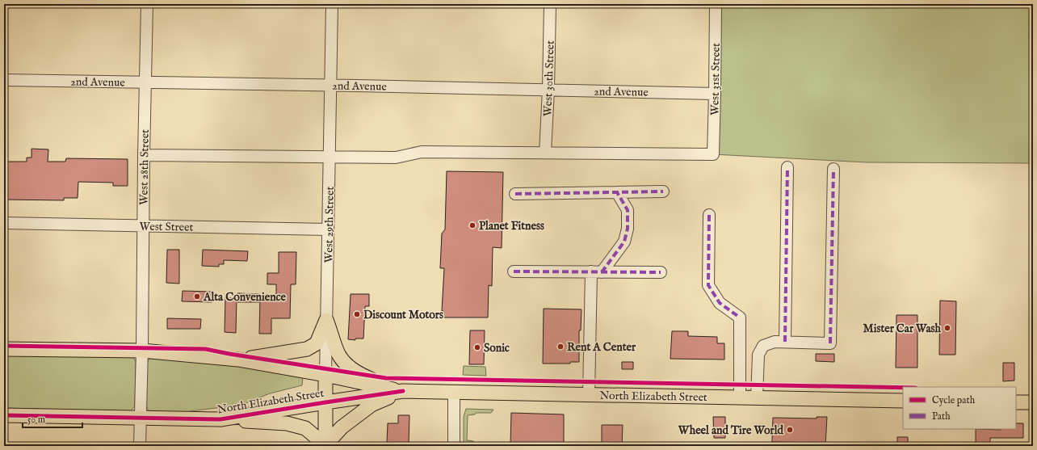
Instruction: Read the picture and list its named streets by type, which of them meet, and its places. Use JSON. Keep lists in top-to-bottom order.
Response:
{
  "streets": {
    "main road": ["West 29th Street", "North Elizabeth Street"],
    "street": [
      "West 30th Street",
      "West 31st Street",
      "2nd Avenue",
      "West 28th Street",
      "West Street"
    ]
  },
  "crossings": [
    ["West 30th Street", "West 31st Street"],
    ["West 30th Street", "2nd Avenue"],
    ["West 31st Street", "2nd Avenue"],
    ["2nd Avenue", "West 28th Street"],
    ["2nd Avenue", "West 29th Street"],
    ["West 28th Street", "West Street"],
    ["West 28th Street", "North Elizabeth Street"],
    ["West 29th Street", "West Street"],
    ["West 29th Street", "North Elizabeth Street"]
  ],
  "places": [
    "Planet Fitness",
    "Alta Convenience",
    "Discount Motors",
    "Mister Car Wash",
    "Rent A Center",
    "Sonic",
    "Wheel and Tire World"
  ],
  "legend": ["Cycle path", "Path"],
  "scale_bar": "50 m"
}
